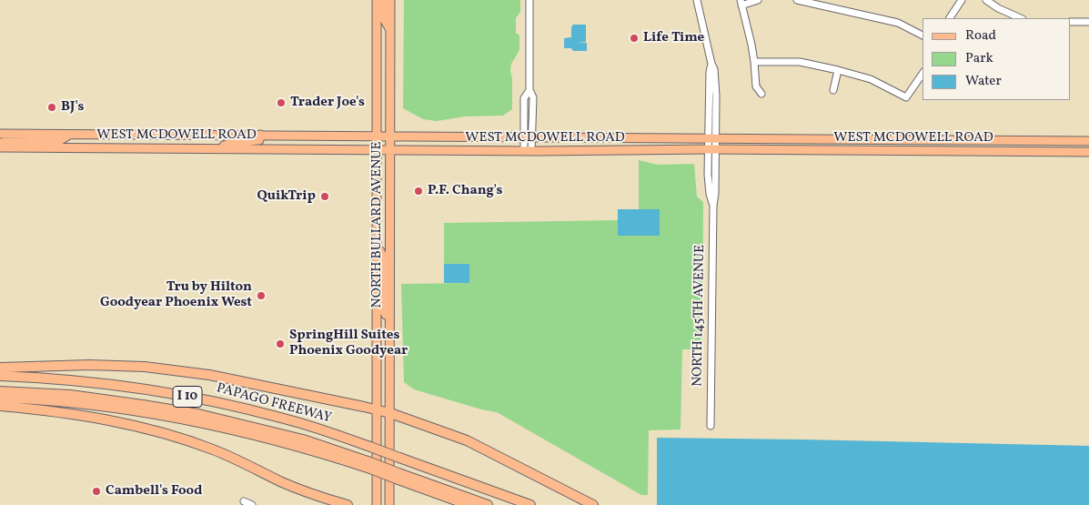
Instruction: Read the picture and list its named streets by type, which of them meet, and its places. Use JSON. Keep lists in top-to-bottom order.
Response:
{
  "streets": {
    "highway": ["I 10", "PAPAGO FREEWAY"],
    "main road": ["WEST MCDOWELL ROAD", "NORTH BULLARD AVENUE"],
    "street": ["NORTH 145TH AVENUE"]
  },
  "crossings": [
    ["WEST MCDOWELL ROAD", "NORTH BULLARD AVENUE"],
    ["WEST MCDOWELL ROAD", "NORTH 145TH AVENUE"]
  ],
  "places": [
    "Life Time",
    "Trader Joe's",
    "BJ's",
    "P.F. Chang's",
    "QuikTrip",
    "Tru by Hilton Goodyear Phoenix West",
    "SpringHill Suites Phoenix Goodyear",
    "Cambell's Food"
  ],
  "legend": ["Road", "Park", "Water"]
}
